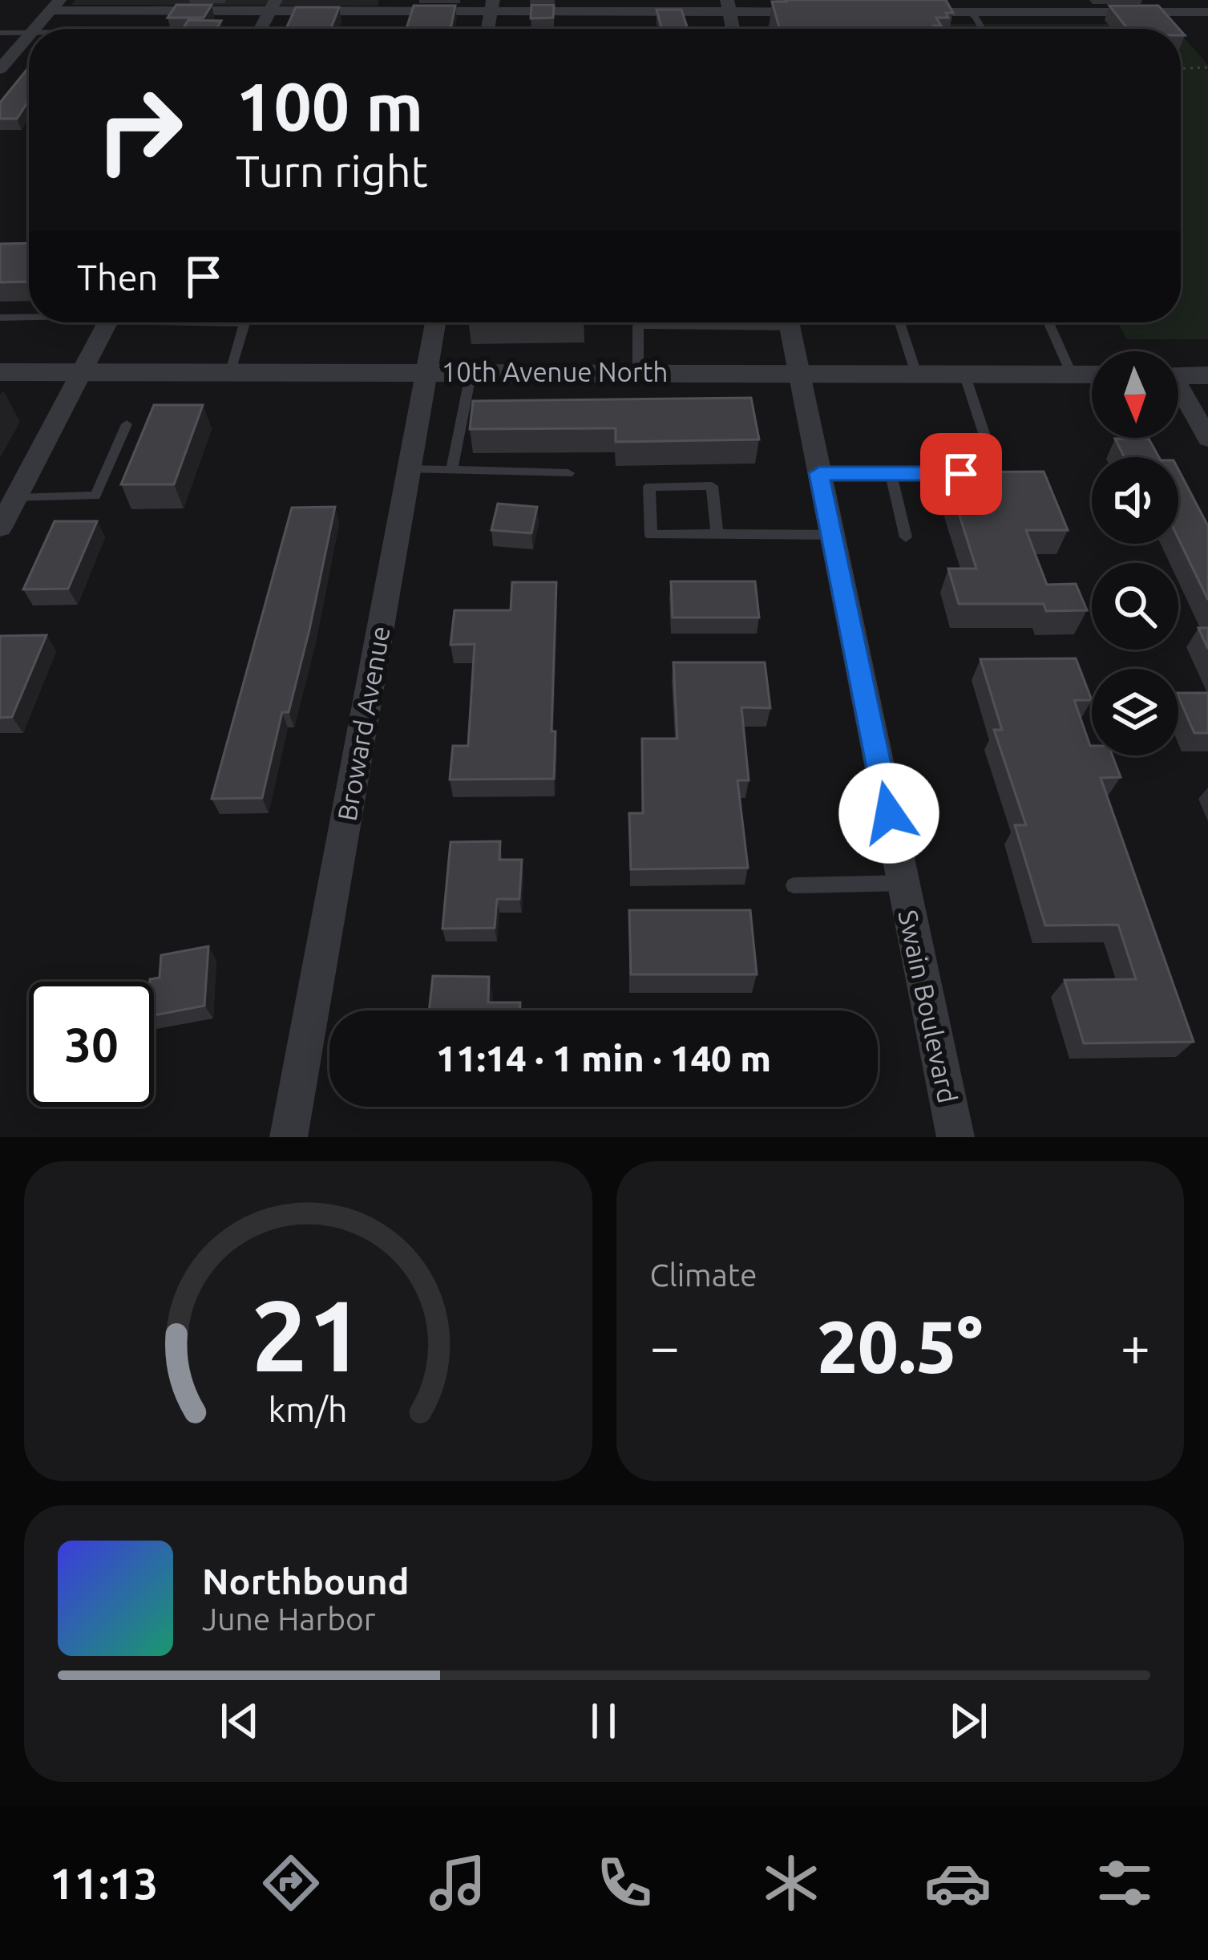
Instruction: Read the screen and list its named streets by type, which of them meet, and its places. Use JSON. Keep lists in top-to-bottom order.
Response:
{
  "streets": {
    "street": ["10th Avenue North", "Broward Avenue", "Swain Boulevard"]
  },
  "crossings": [
    ["10th Avenue North", "Broward Avenue"],
    ["10th Avenue North", "Swain Boulevard"]
  ],
  "north": "bottom",
  "page": {
    "turn": ["100 m", "Turn right"],
    "then": "Then",
    "limit": "30",
    "trip": "11:14 · 1 min · 140 m",
    "tile": "Climate",
    "heat": ["−", "20.5°", "+"],
    "song": ["Northbound", "June Harbor"],
    "tabs": "11:13",
    "gauge": ["21", "km/h"]
  }
}
